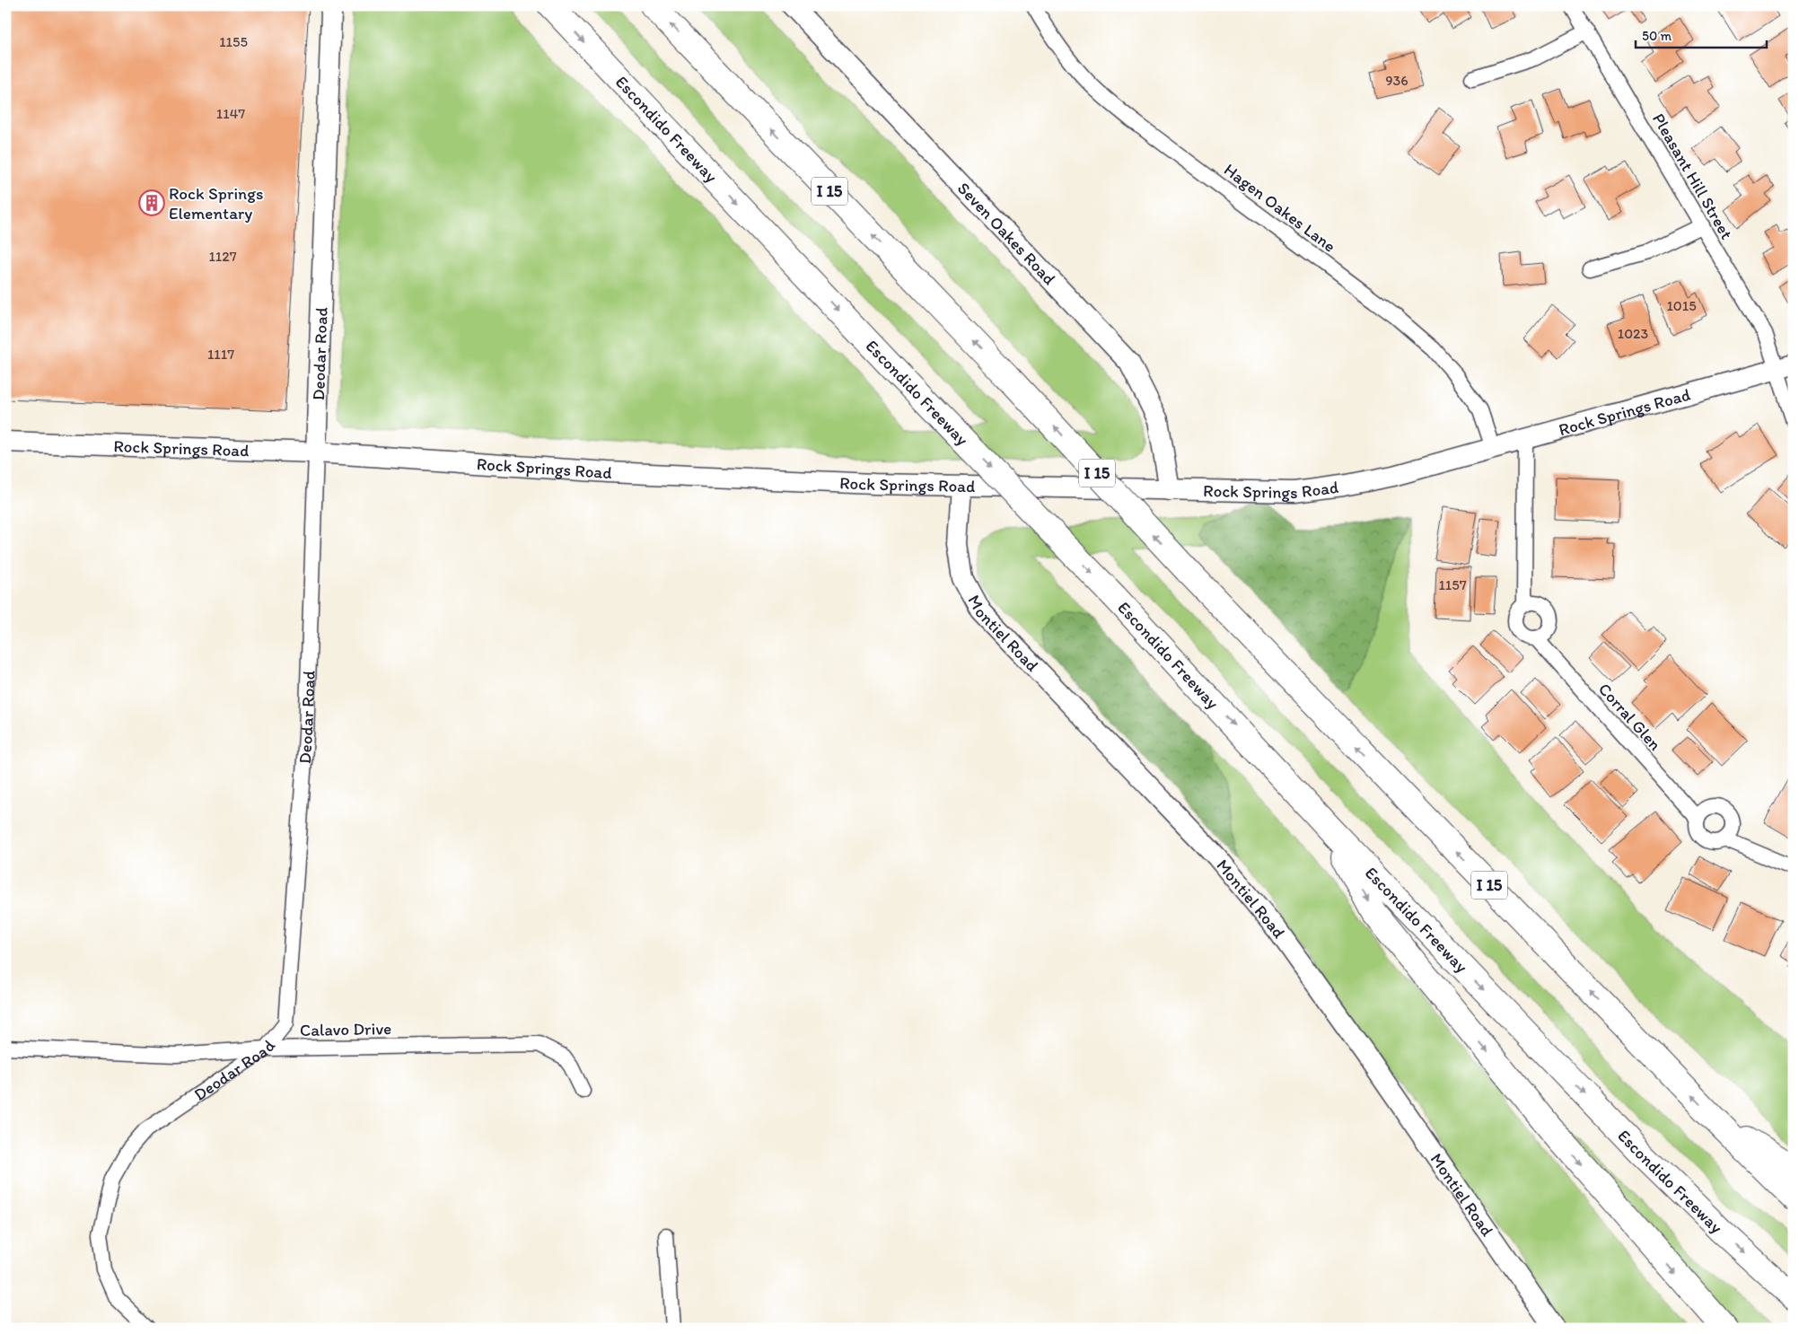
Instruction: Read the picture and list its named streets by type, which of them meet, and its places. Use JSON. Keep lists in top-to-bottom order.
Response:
{
  "streets": {
    "highway": ["Escondido Freeway", "I 15"],
    "street": [
      "Pleasant Hill Street",
      "Hagen Oakes Lane",
      "Seven Oakes Road",
      "Deodar Road",
      "Rock Springs Road",
      "Montiel Road",
      "Corral Glen",
      "Calavo Drive"
    ]
  },
  "crossings": [
    ["Pleasant Hill Street", "Rock Springs Road"],
    ["Hagen Oakes Lane", "Rock Springs Road"],
    ["Seven Oakes Road", "Rock Springs Road"],
    ["Deodar Road", "Rock Springs Road"],
    ["Deodar Road", "Calavo Drive"],
    ["Rock Springs Road", "Montiel Road"],
    ["Rock Springs Road", "Corral Glen"]
  ],
  "places": {
    "building": ["Rock Springs Elementary"]
  },
  "house_numbers": [
    "1155",
    "936",
    "1147",
    "1127",
    "1015",
    "1023",
    "1117",
    "1157"
  ],
  "scale_bar": "50 m"
}
